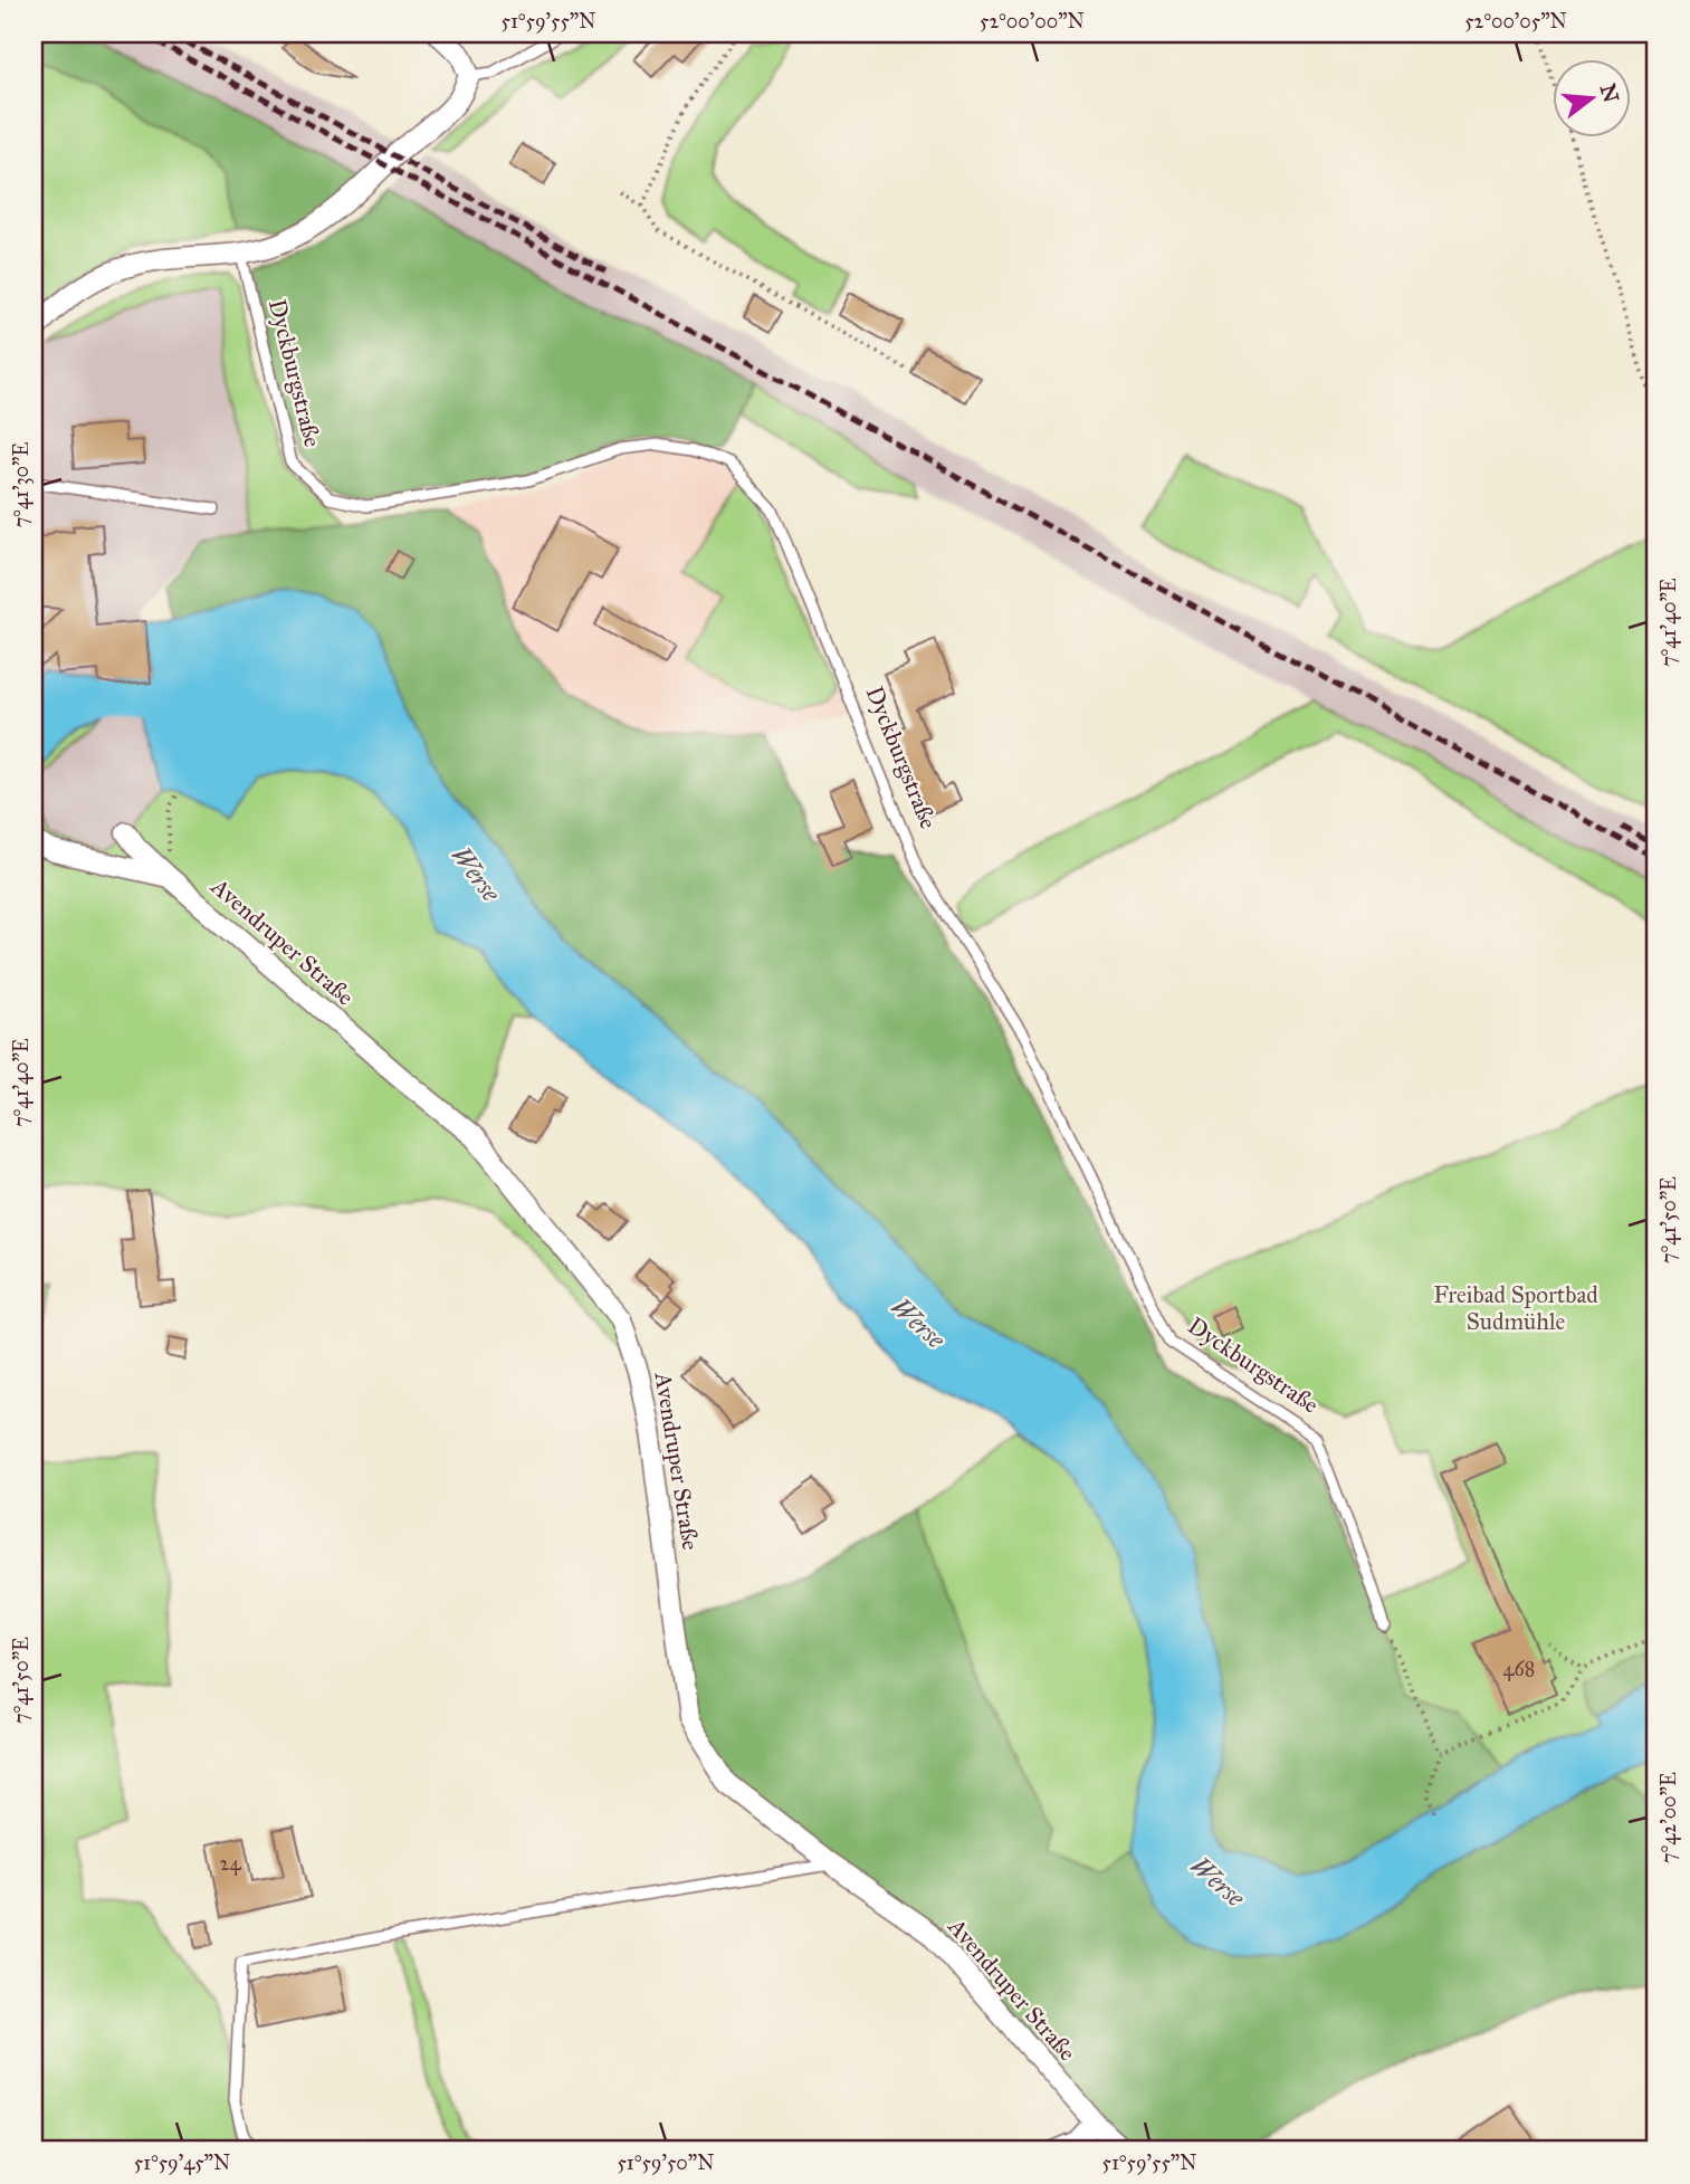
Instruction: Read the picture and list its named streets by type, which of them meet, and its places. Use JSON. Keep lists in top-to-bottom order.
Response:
{
  "streets": {
    "street": ["Avendruper Straße"],
    "lane": ["Dyckburgstraße"]
  },
  "water": ["Werse"],
  "parks": ["Freibad Sportbad Sudmühle"],
  "house_numbers": ["468", "24"],
  "north": "right",
  "coordinates": [
    "51°59'55\"N",
    "52°00'00\"N",
    "52°00'05\"N",
    "7°41'30\"E",
    "7°41'40\"E",
    "7°41'50\"E",
    "7°42'00\"E",
    "51°59'45\"N",
    "51°59'50\"N"
  ]
}
